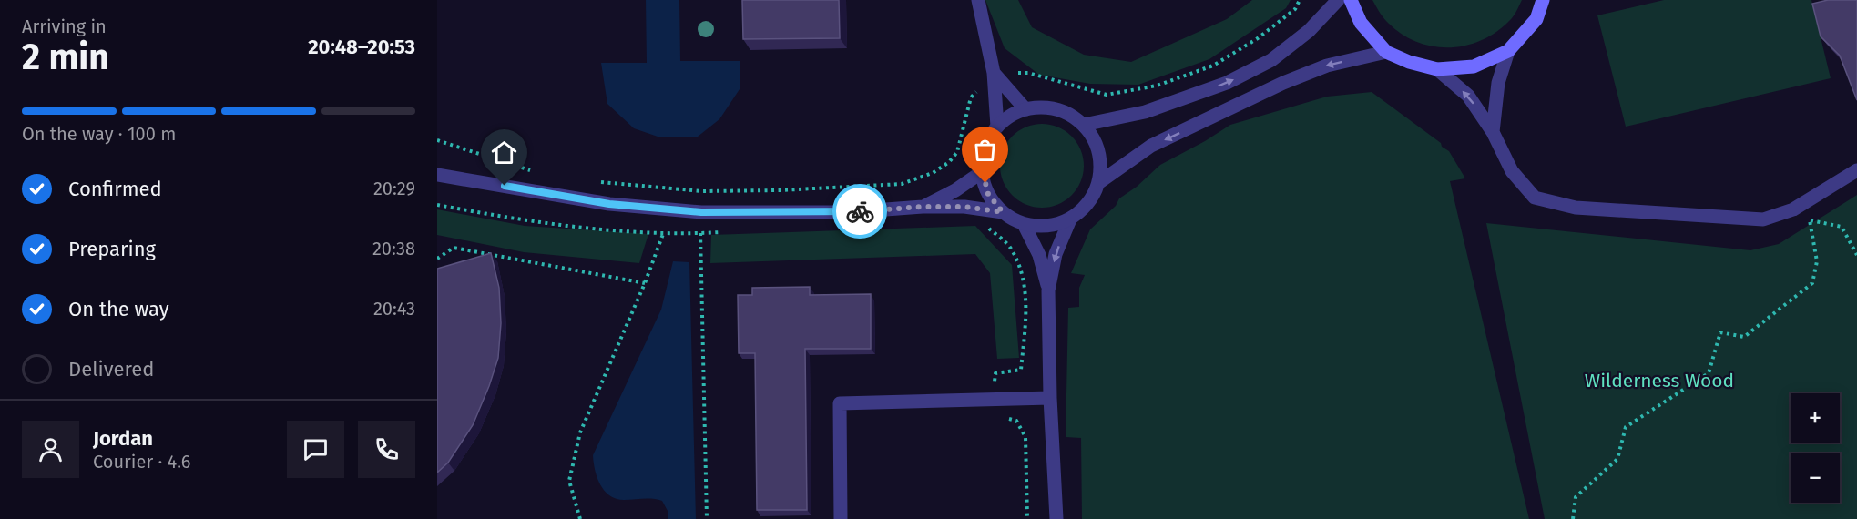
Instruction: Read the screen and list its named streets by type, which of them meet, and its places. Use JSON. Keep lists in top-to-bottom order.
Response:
{
  "parks": ["Wilderness Wood"],
  "page": {
    "heading": ["2 min", "Arriving in", "20:48–20:53"],
    "panel": ["Jordan", "Courier · 4.6"],
    "bar": "On the way · 100 m",
    "list": [
      ["Confirmed", "20:29"],
      ["Preparing", "20:38"],
      ["On the way", "20:43"],
      "Delivered"
    ],
    "map_buttons": ["+", "−"]
  }
}
